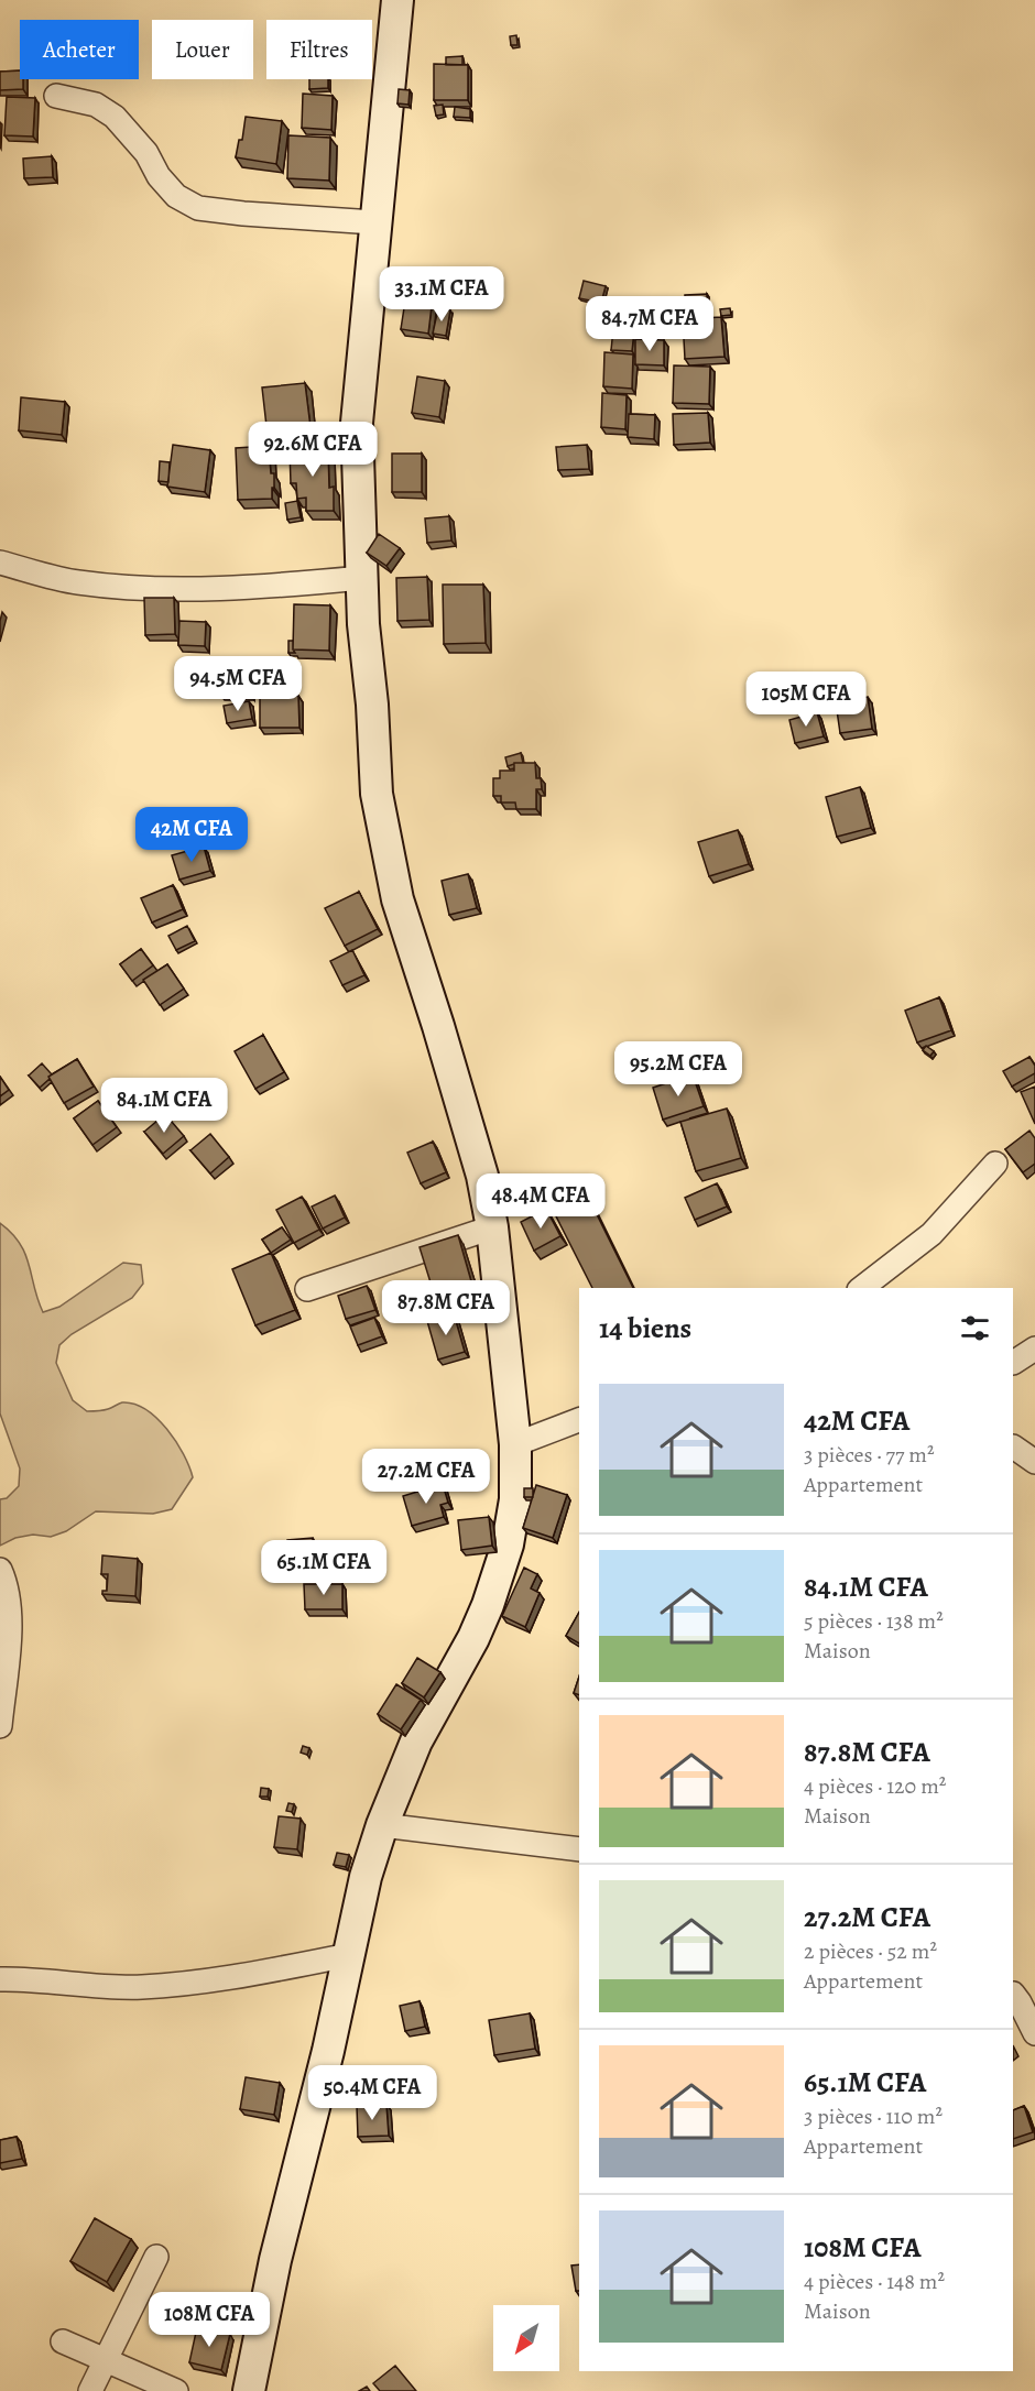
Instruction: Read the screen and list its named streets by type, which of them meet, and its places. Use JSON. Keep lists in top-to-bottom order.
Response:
{
  "north": "bottom left",
  "page": {
    "chip": ["Acheter", "Louer", "Filtres"],
    "price": [
      "33.1M CFA",
      "84.7M CFA",
      "92.6M CFA",
      "94.5M CFA",
      "105M CFA",
      "42M CFA",
      "95.2M CFA",
      "84.1M CFA",
      "48.4M CFA",
      "87.8M CFA",
      "27.2M CFA",
      "65.1M CFA",
      "50.4M CFA",
      "108M CFA"
    ],
    "heading": "14 biens",
    "list": [
      {
        "name": "42M CFA",
        "note": "3 pièces · 77 m² · Appartement"
      },
      {
        "name": "84.1M CFA",
        "note": "5 pièces · 138 m² · Maison"
      },
      {
        "name": "87.8M CFA",
        "note": "4 pièces · 120 m² · Maison"
      },
      {
        "name": "27.2M CFA",
        "note": "2 pièces · 52 m² · Appartement"
      },
      {
        "name": "65.1M CFA",
        "note": "3 pièces · 110 m² · Appartement"
      },
      {
        "name": "108M CFA",
        "note": "4 pièces · 148 m² · Maison"
      }
    ]
  }
}
